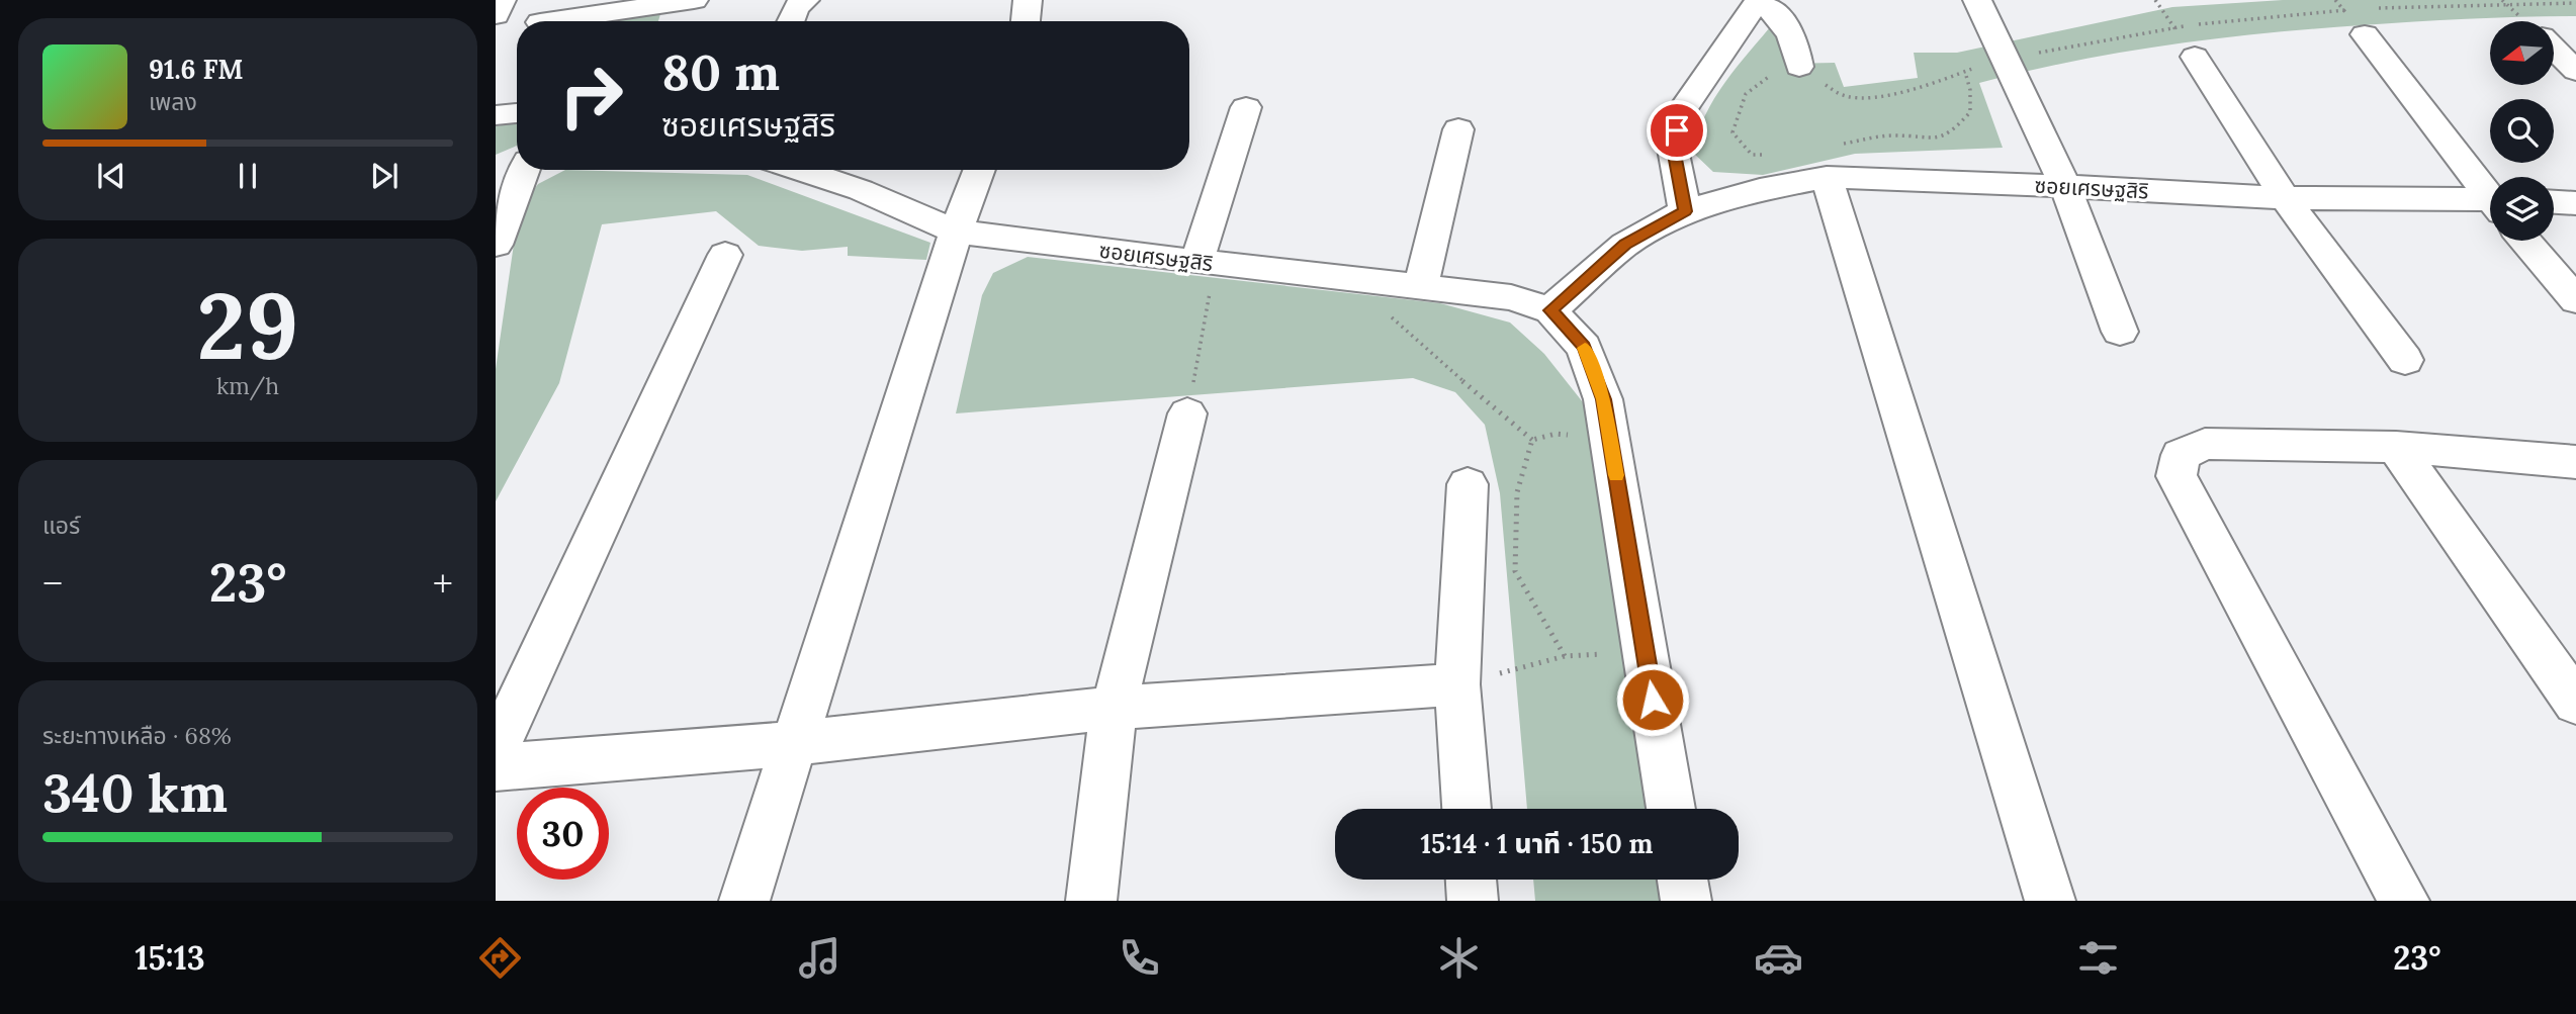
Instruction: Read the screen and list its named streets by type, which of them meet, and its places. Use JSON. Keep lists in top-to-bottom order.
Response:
{
  "streets": {
    "street": ["ซอยเศรษฐสิริ"]
  },
  "north": "left",
  "page": {
    "turn": ["80 m", "ซอยเศรษฐสิริ"],
    "song": ["91.6 FM", "เพลง"],
    "tile": [
      ["29", "km/h"],
      "แอร์",
      ["ระยะทางเหลือ · 68%", "340 km"]
    ],
    "heat": ["−", "23°", "+"],
    "limit": "30",
    "trip": "15:14 · 1 นาที · 150 m",
    "tabs": ["15:13", "23°"]
  }
}
